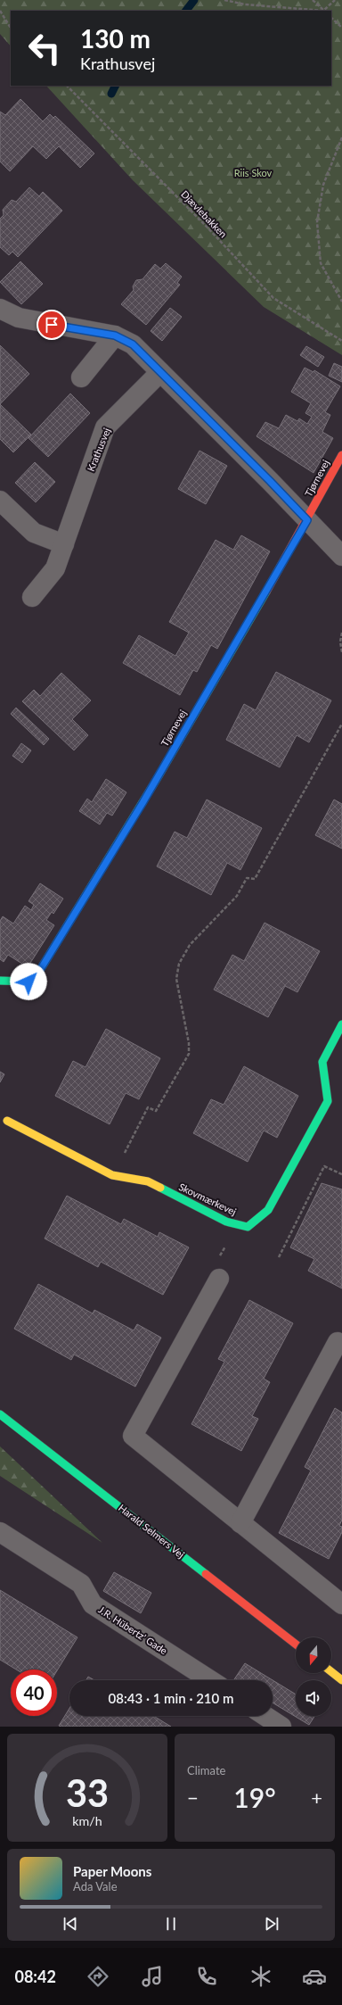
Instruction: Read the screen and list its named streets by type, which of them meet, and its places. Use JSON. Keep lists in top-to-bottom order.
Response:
{
  "streets": {
    "street": [
      "Krathusvej",
      "Tjørnevej",
      "Skovmærkevej",
      "Harald Selmers Vej",
      "J.R. Hübertz' Gade"
    ],
    "path": ["Djævlebakken"]
  },
  "parks": ["Riis Skov"],
  "north": "bottom",
  "page": {
    "turn": ["130 m", "Krathusvej"],
    "limit": "40",
    "trip": "08:43 · 1 min · 210 m",
    "tile": "Climate",
    "heat": ["−", "19°", "+"],
    "song": ["Paper Moons", "Ada Vale"],
    "tabs": "08:42",
    "gauge": ["33", "km/h"]
  }
}
